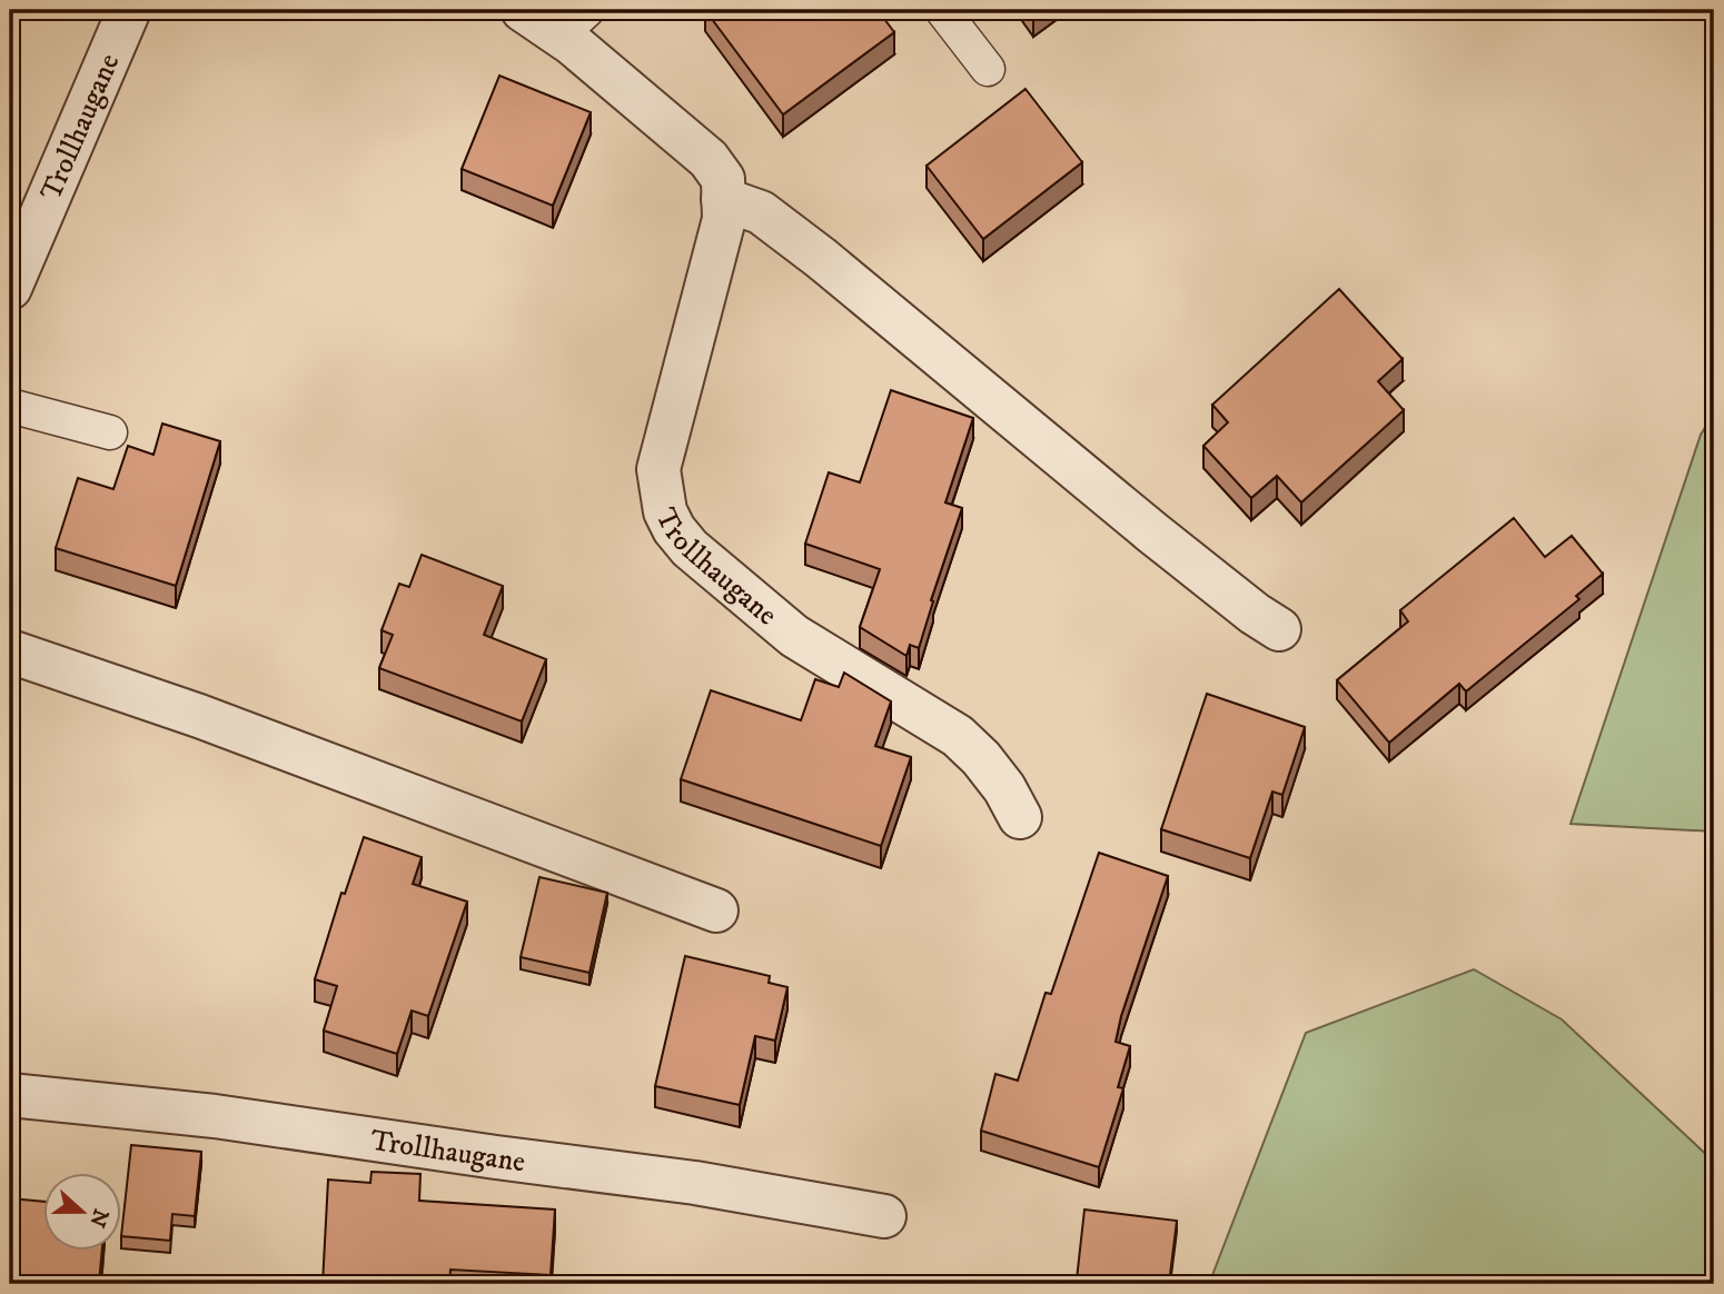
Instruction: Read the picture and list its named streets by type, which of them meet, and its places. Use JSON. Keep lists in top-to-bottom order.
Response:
{
  "streets": {
    "street": ["Trollhaugane"]
  },
  "north": "right"
}
